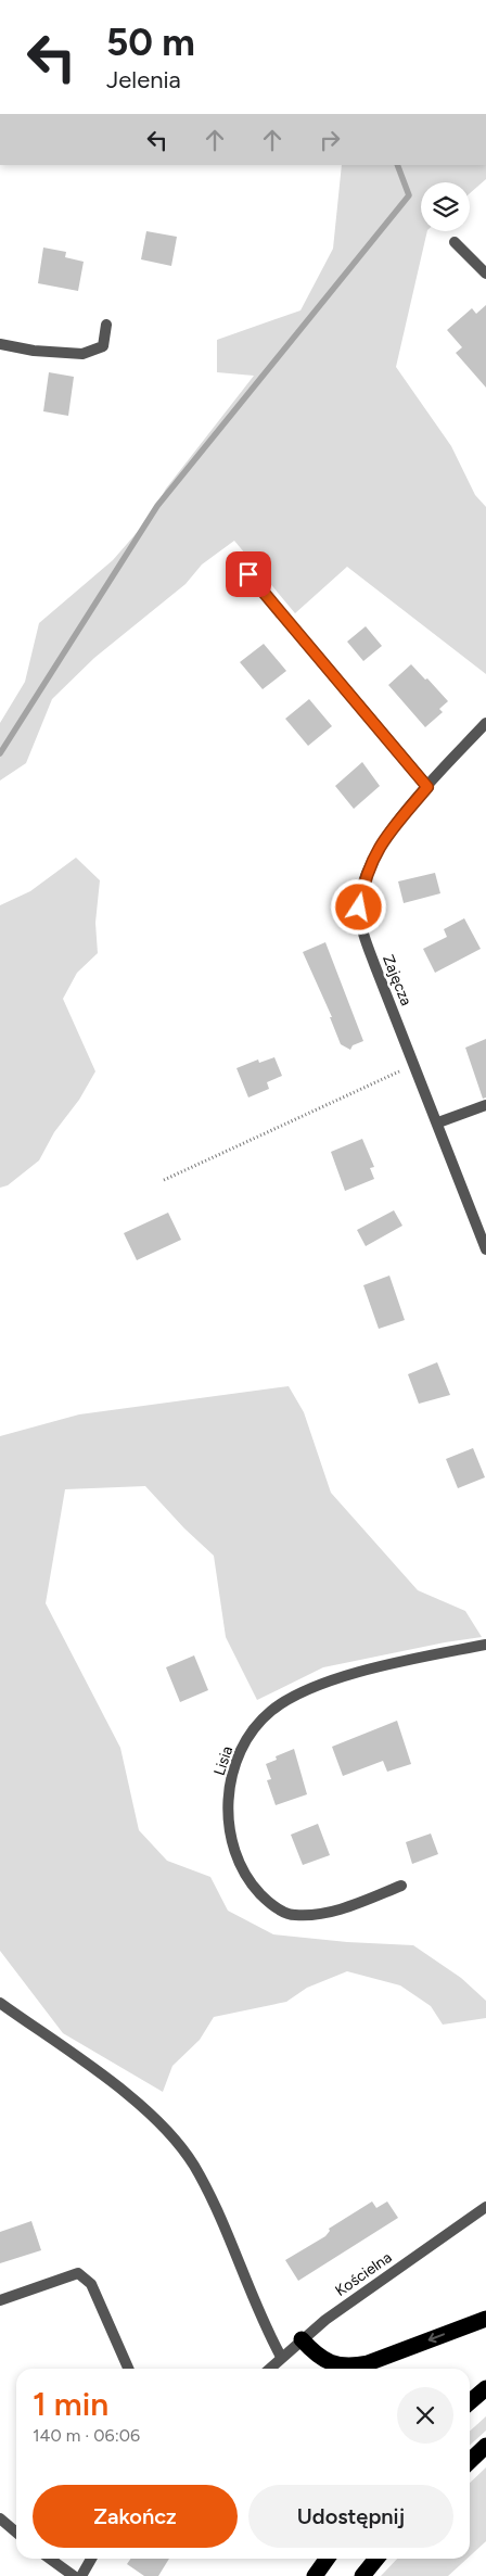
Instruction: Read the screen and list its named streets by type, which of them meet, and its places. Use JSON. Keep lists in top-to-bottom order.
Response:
{
  "streets": {
    "street": ["Zajęcza", "Lisia", "Kościelna"]
  },
  "page": {
    "turn": ["50 m", "Jelenia"],
    "heading": ["1 min", "140 m · 06:06"],
    "buttons": ["Zakończ", "Udostępnij"]
  }
}
